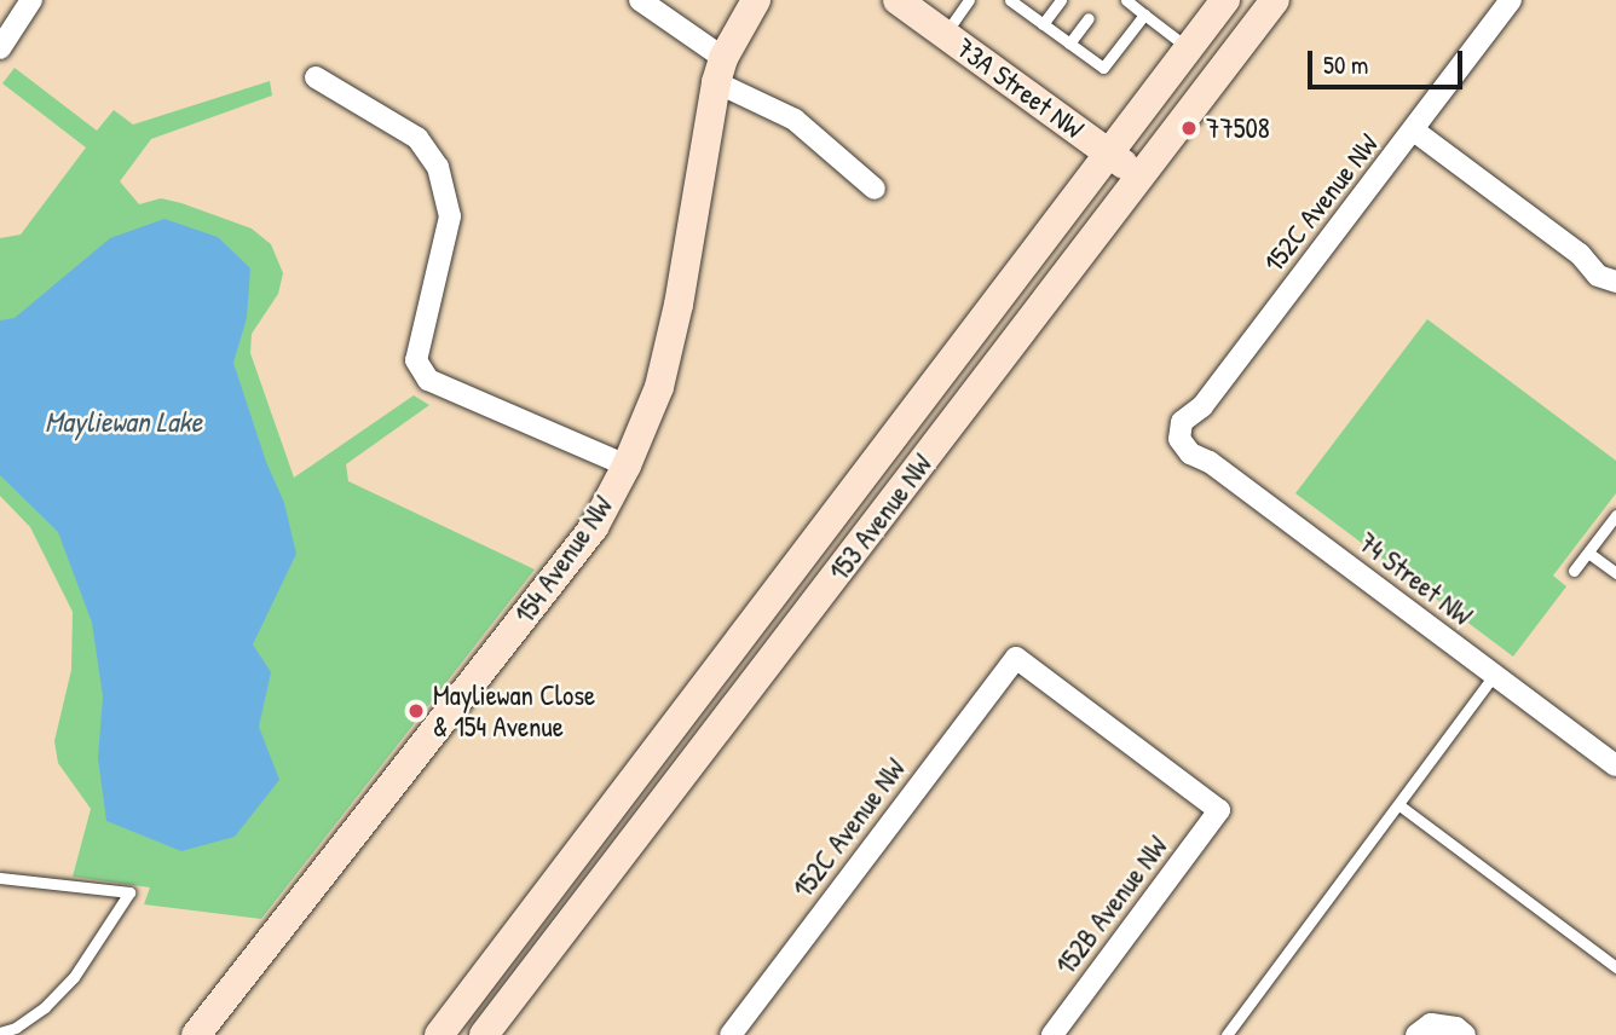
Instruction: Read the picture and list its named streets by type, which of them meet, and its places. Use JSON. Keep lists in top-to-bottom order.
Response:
{
  "streets": {
    "main road": ["73A Street NW", "153 Avenue NW", "154 Avenue NW"],
    "street": ["152C Avenue NW", "74 Street NW", "152B Avenue NW"]
  },
  "crossings": [
    ["73A Street NW", "153 Avenue NW"],
    ["152C Avenue NW", "74 Street NW"],
    ["152C Avenue NW", "152B Avenue NW"]
  ],
  "water": ["Mayliewan Lake"],
  "places": ["77508", "Mayliewan Close & 154 Avenue"],
  "scale_bar": "50 m"
}
